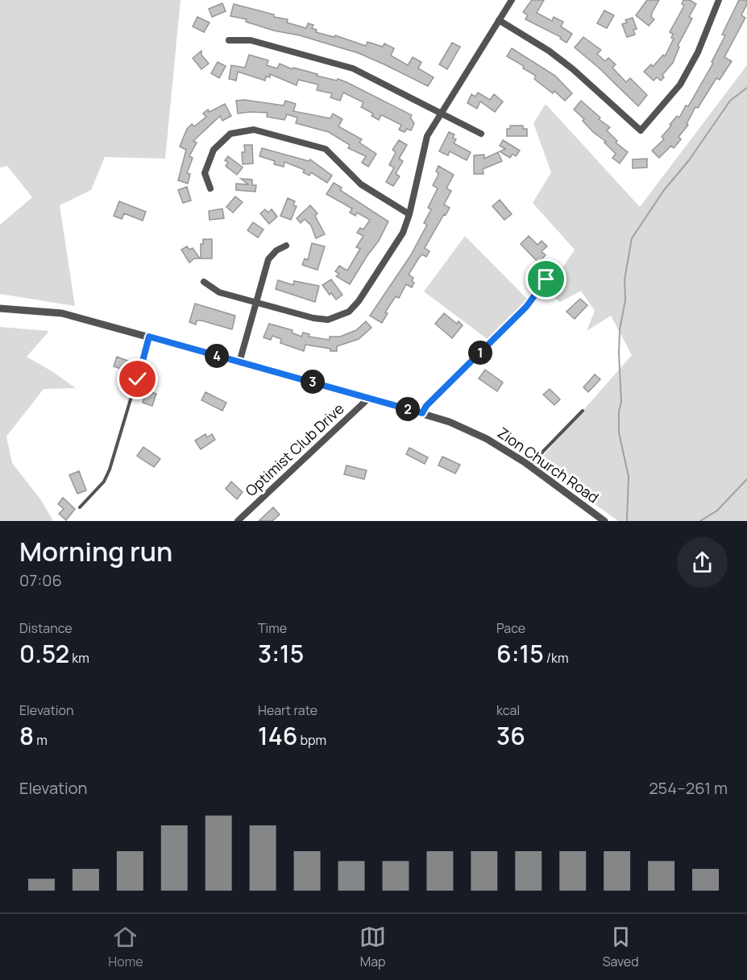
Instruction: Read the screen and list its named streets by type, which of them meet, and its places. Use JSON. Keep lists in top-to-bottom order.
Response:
{
  "streets": {
    "street": ["Optimist Club Drive", "Zion Church Road"]
  },
  "crossings": [
    ["Optimist Club Drive", "Zion Church Road"]
  ],
  "page": {
    "pins": [
      "1",
      "4",
      "3",
      "2"
    ],
    "heading": ["Morning run", "07:06"],
    "stats": [
      ["Distance", "0.52 km"],
      ["Time", "3:15"],
      ["Pace", "6:15 /km"],
      ["Elevation", "8 m"],
      ["Heart rate", "146 bpm"],
      ["kcal", "36"]
    ],
    "chart": ["Elevation", "254–261 m"],
    "tabs": ["Home", "Map", "Saved"]
  }
}
